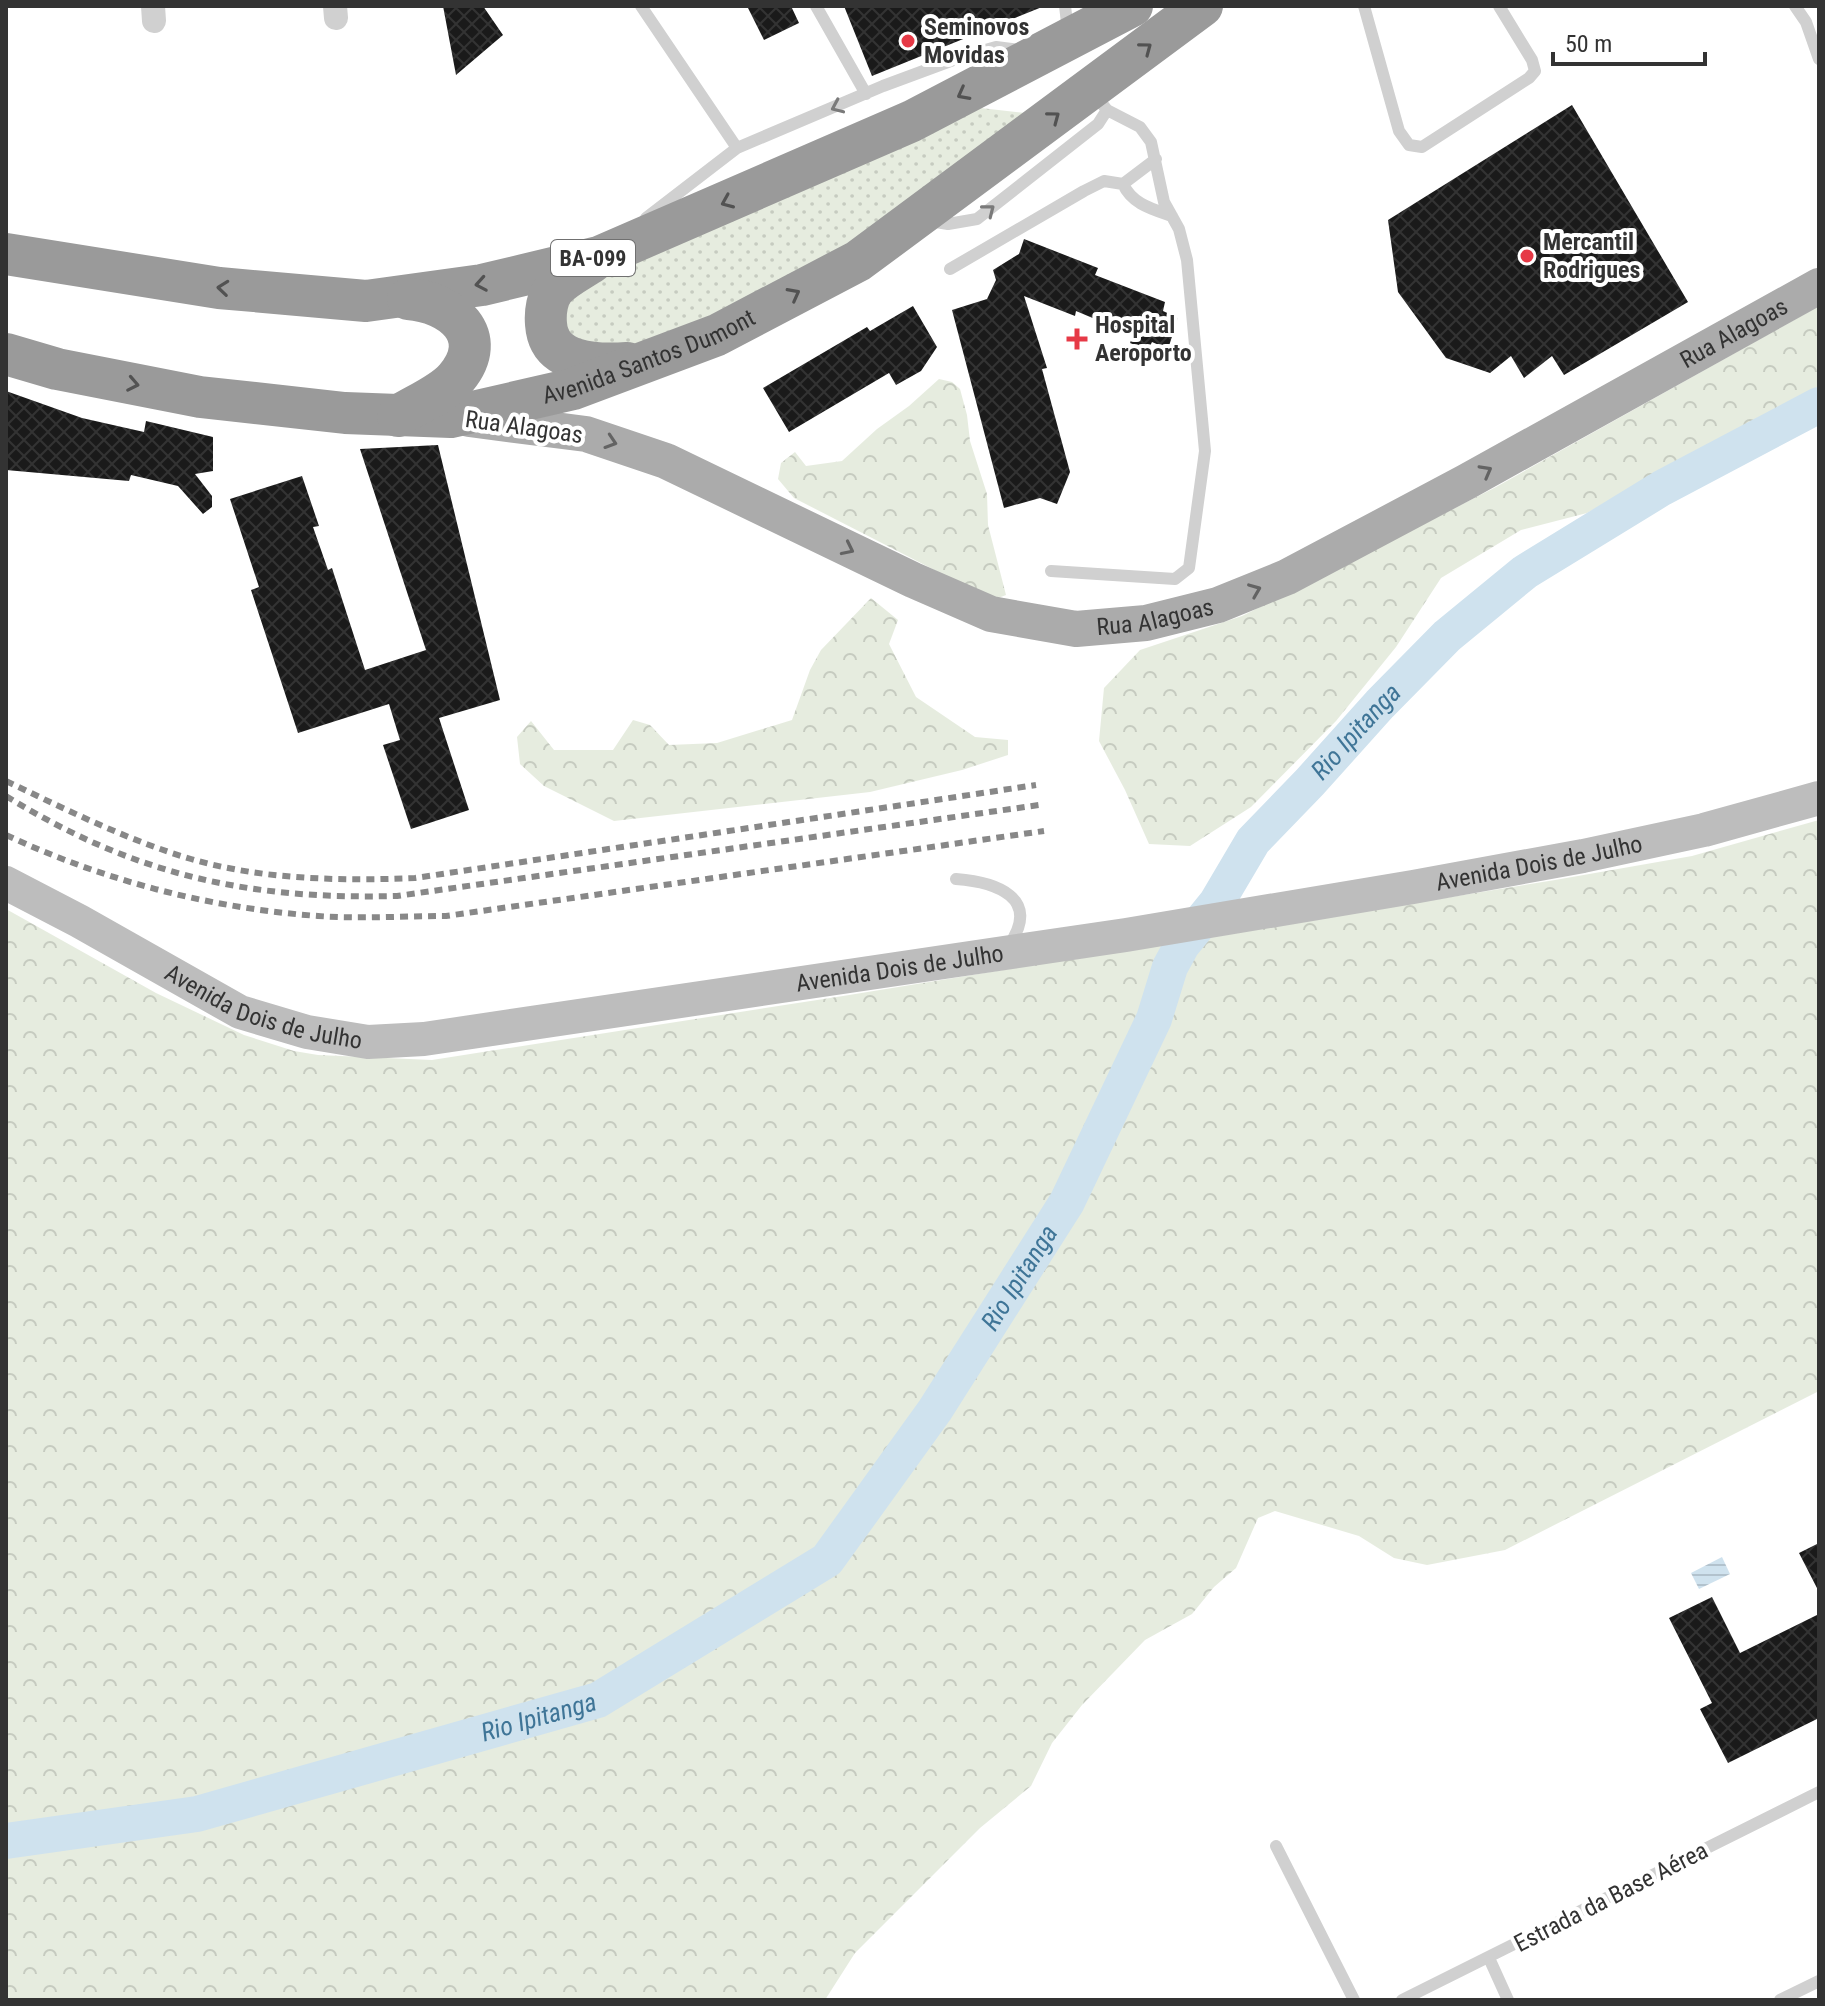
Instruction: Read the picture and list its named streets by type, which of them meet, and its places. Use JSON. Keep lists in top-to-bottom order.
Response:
{
  "streets": {
    "highway": ["BA-099", "Avenida Santos Dumont"],
    "main road": ["Rua Alagoas"],
    "street": ["Avenida Dois de Julho"],
    "lane": ["Estrada da Base Aérea"]
  },
  "crossings": [
    ["Rua Alagoas", "Avenida Santos Dumont"]
  ],
  "one_way": ["Rua Alagoas"],
  "water": ["Rio Ipitanga"],
  "places": {
    "other": ["Seminovos Movidas", "Mercantil Rodrigues"],
    "health": ["Hospital Aeroporto"]
  },
  "scale_bar": "50 m"
}
